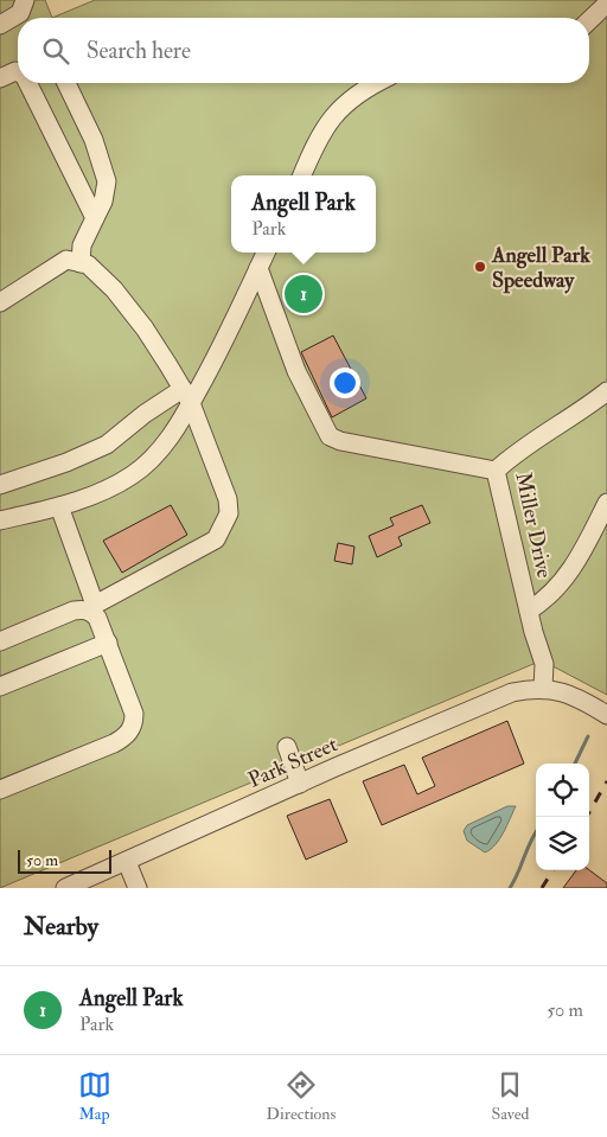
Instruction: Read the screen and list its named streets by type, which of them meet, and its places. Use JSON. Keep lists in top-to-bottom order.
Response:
{
  "streets": {
    "street": ["Miller Drive", "Park Street"]
  },
  "crossings": [
    ["Miller Drive", "Park Street"]
  ],
  "places": ["Angell Park Speedway"],
  "scale_bar": "50 m",
  "page": {
    "search": "Search here",
    "popup": ["Angell Park", "Park"],
    "pins": "1",
    "scale": "50 m",
    "heading": "Nearby",
    "list": [
      {
        "mark": "1",
        "name": "Angell Park",
        "note": "Park",
        "value": "50 m"
      }
    ],
    "nav": ["Map", "Directions", "Saved"]
  }
}
